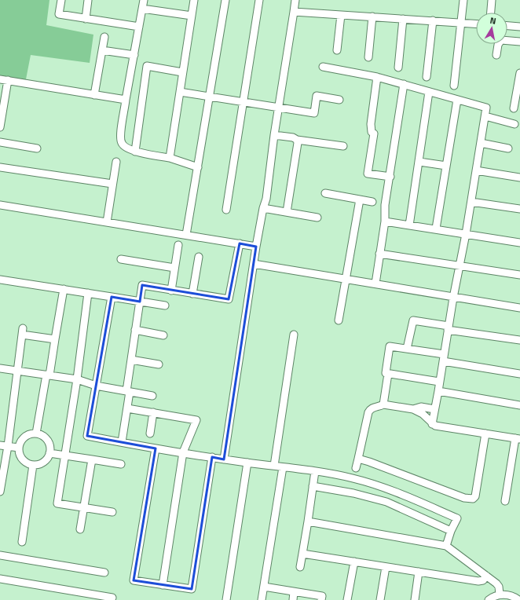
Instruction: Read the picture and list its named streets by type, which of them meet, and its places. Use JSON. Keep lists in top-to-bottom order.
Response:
{
  "north": "top"
}
